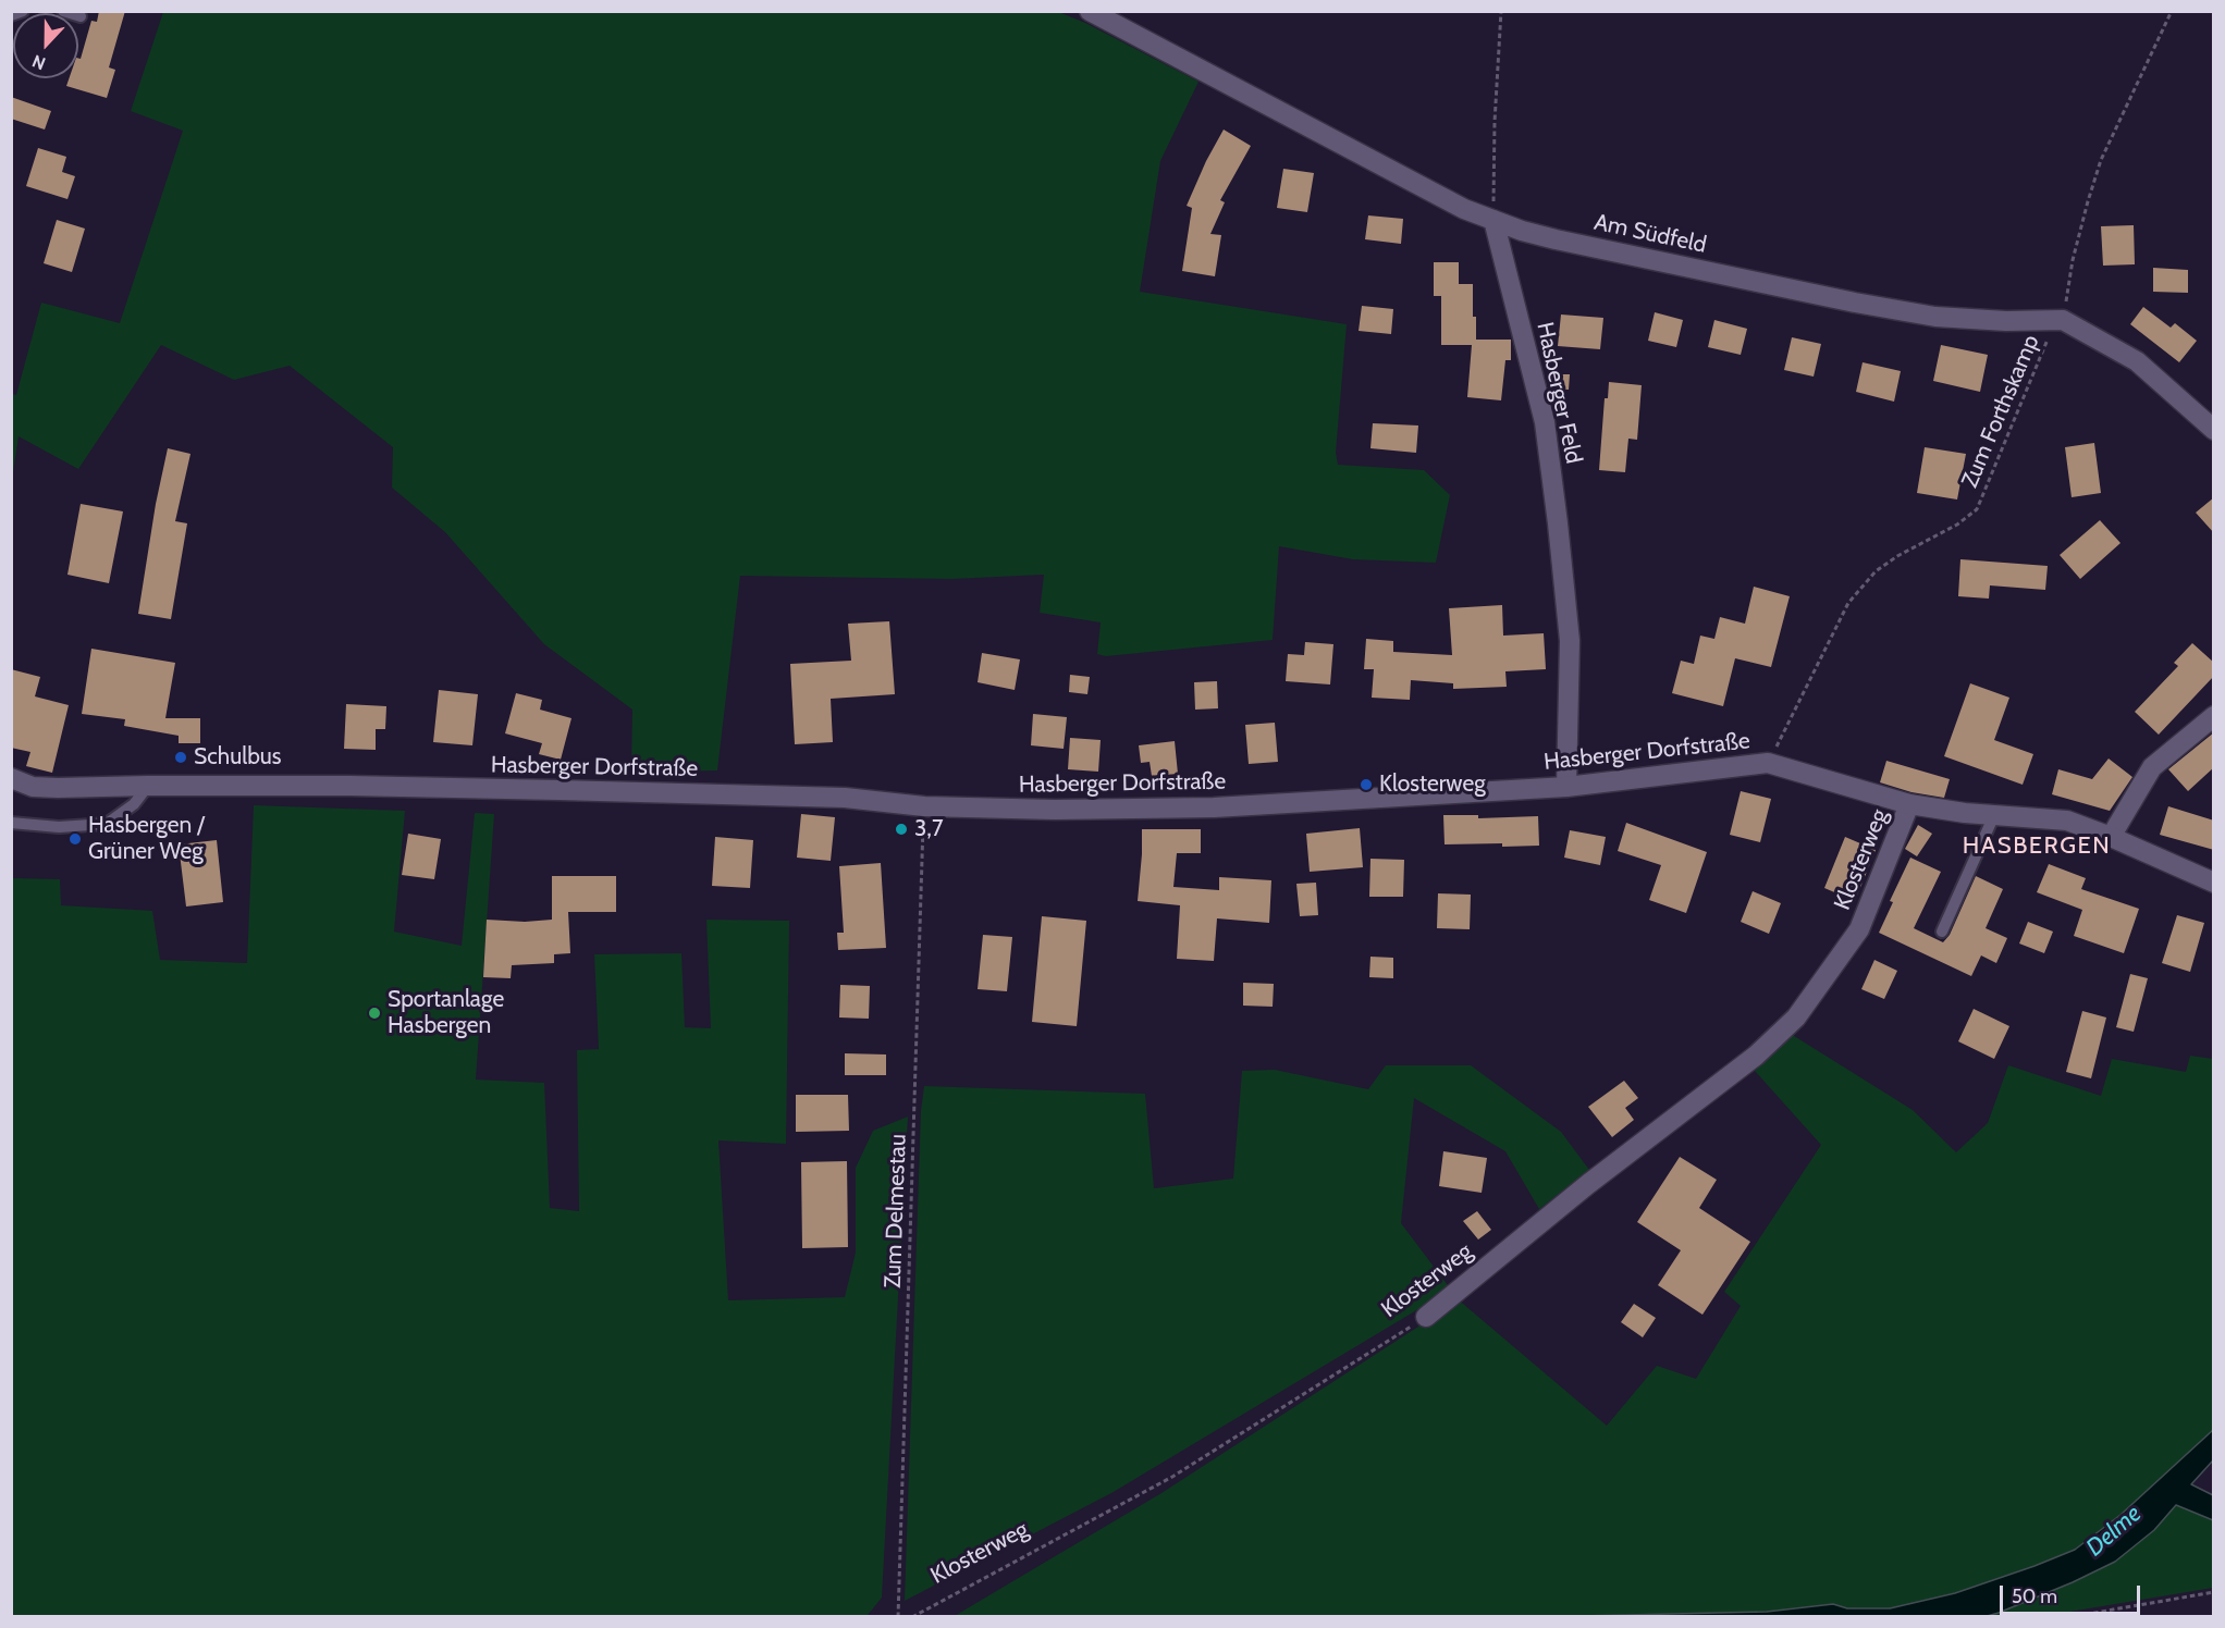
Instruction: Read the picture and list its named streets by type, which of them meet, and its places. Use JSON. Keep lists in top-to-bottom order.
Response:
{
  "streets": {
    "street": [
      "Am Südfeld",
      "Hasberger Feld",
      "Hasberger Dorfstraße",
      "Klosterweg"
    ],
    "path": ["Zum Forthskamp", "Zum Delmestau"]
  },
  "crossings": [
    ["Am Südfeld", "Hasberger Feld"],
    ["Am Südfeld", "Zum Forthskamp"],
    ["Hasberger Feld", "Hasberger Dorfstraße"],
    ["Zum Forthskamp", "Hasberger Dorfstraße"],
    ["Hasberger Dorfstraße", "Klosterweg"],
    ["Hasberger Dorfstraße", "Zum Delmestau"]
  ],
  "districts": ["HASBERGEN"],
  "water": ["Delme"],
  "places": [
    "Schulbus",
    "Klosterweg",
    "3,7",
    "Hasbergen / Grüner Weg",
    "Sportanlage Hasbergen"
  ],
  "scale_bar": "50 m",
  "north": "bottom"
}
